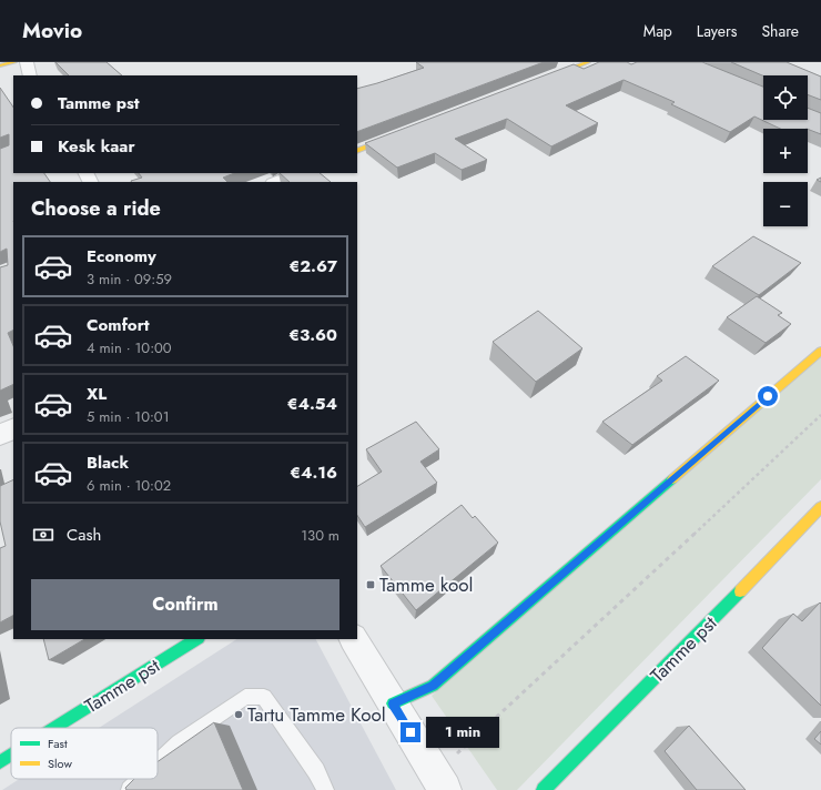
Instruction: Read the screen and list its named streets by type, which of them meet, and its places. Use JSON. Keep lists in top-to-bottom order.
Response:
{
  "streets": {
    "main road": ["Tamme pst"]
  },
  "places": {
    "transit": ["Tamme kool"],
    "other": ["Tartu Tamme Kool"]
  },
  "legend": ["Fast", "Slow"],
  "page": {
    "header": "Movio",
    "nav": ["Map", "Layers", "Share"],
    "map_buttons": ["+", "−"],
    "banner": ["Tamme pst", "Kesk kaar"],
    "heading": "Choose a ride",
    "list": [
      {
        "name": "Economy",
        "note": "3 min · 09:59",
        "value": "€2.67"
      },
      {
        "name": "Comfort",
        "note": "4 min · 10:00",
        "value": "€3.60"
      },
      {
        "name": "XL",
        "note": "5 min · 10:01",
        "value": "€4.54"
      },
      {
        "name": "Black",
        "note": "6 min · 10:02",
        "value": "€4.16"
      }
    ],
    "pay": ["Cash", "130 m"],
    "buttons": "Confirm",
    "bubble": "1 min"
  }
}
